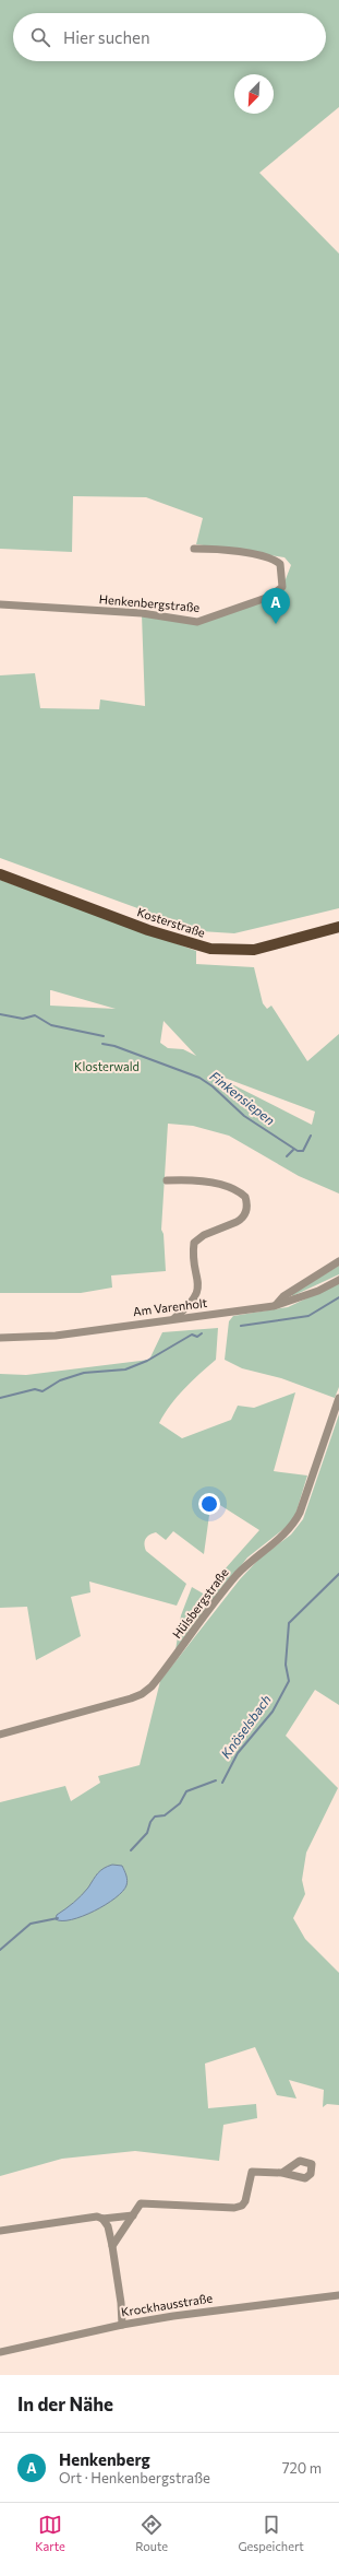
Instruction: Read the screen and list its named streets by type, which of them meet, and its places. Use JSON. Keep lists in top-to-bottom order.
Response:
{
  "streets": {
    "main road": ["Kosterstraße"],
    "street": [
      "Henkenbergstraße",
      "Am Varenholt",
      "Hülsbergstraße",
      "Krockhausstraße"
    ]
  },
  "water": ["Finkensiepen", "Knöselsbach"],
  "parks": ["Klosterwald"],
  "north": "bottom left",
  "page": {
    "search": "Hier suchen",
    "pins": "A",
    "heading": "In der Nähe",
    "list": [
      {
        "mark": "A",
        "name": "Henkenberg",
        "note": "Ort · Henkenbergstraße",
        "value": "720 m"
      }
    ],
    "nav": ["Karte", "Route", "Gespeichert"]
  }
}
